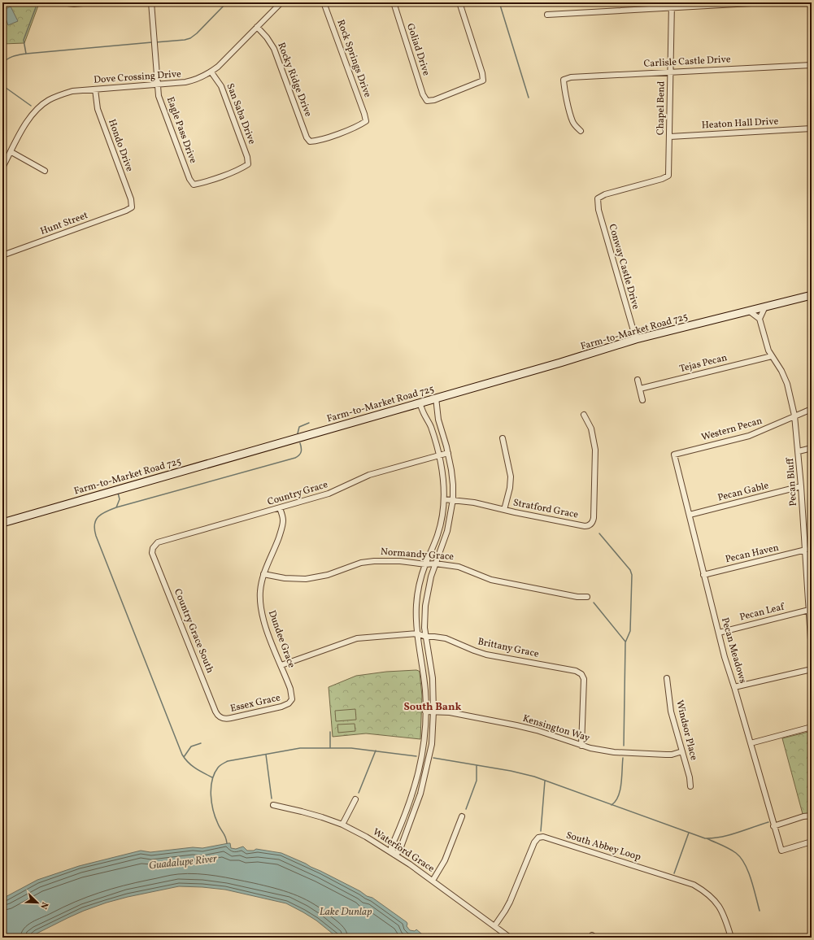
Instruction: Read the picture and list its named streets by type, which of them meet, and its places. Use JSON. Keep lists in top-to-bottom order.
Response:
{
  "streets": {
    "street": [
      "Goliad Drive",
      "Rock Springs Drive",
      "Carlisle Castle Drive",
      "Dove Crossing Drive",
      "Rocky Ridge Drive",
      "Chapel Bend",
      "San Saba Drive",
      "Heaton Hall Drive",
      "Eagle Pass Drive",
      "Hondo Drive",
      "Hunt Street",
      "Conway Castle Drive",
      "Farm-to-Market Road 725",
      "Tejas Pecan",
      "Western Pecan",
      "Pecan Bluff",
      "Pecan Gable",
      "Country Grace",
      "Stratford Grace",
      "Pecan Haven",
      "Normandy Grace",
      "Pecan Leaf",
      "Country Grace South",
      "Dundee Grace",
      "Brittany Grace",
      "Pecan Meadows",
      "Essex Grace",
      "Kensington Way",
      "Windsor Place",
      "South Abbey Loop",
      "Waterford Grace"
    ]
  },
  "crossings": [
    ["Rock Springs Drive", "Rocky Ridge Drive"],
    ["Carlisle Castle Drive", "Chapel Bend"],
    ["Dove Crossing Drive", "Rocky Ridge Drive"],
    ["Dove Crossing Drive", "San Saba Drive"],
    ["Dove Crossing Drive", "Eagle Pass Drive"],
    ["Dove Crossing Drive", "Hondo Drive"],
    ["Chapel Bend", "Heaton Hall Drive"],
    ["Chapel Bend", "Conway Castle Drive"],
    ["San Saba Drive", "Eagle Pass Drive"],
    ["Hondo Drive", "Hunt Street"],
    ["Conway Castle Drive", "Farm-to-Market Road 725"],
    ["Tejas Pecan", "Pecan Bluff"],
    ["Western Pecan", "Pecan Bluff"],
    ["Western Pecan", "Pecan Meadows"],
    ["Pecan Bluff", "Pecan Gable"],
    ["Pecan Bluff", "Pecan Haven"],
    ["Pecan Bluff", "Pecan Leaf"],
    ["Pecan Gable", "Pecan Meadows"],
    ["Country Grace", "Country Grace South"],
    ["Country Grace", "Dundee Grace"],
    ["Pecan Haven", "Pecan Meadows"],
    ["Normandy Grace", "Dundee Grace"],
    ["Pecan Leaf", "Pecan Meadows"],
    ["Country Grace South", "Essex Grace"],
    ["Dundee Grace", "Brittany Grace"],
    ["Dundee Grace", "Essex Grace"],
    ["Brittany Grace", "Kensington Way"],
    ["Kensington Way", "Windsor Place"],
    ["South Abbey Loop", "Waterford Grace"]
  ],
  "districts": ["South Bank"],
  "water": ["Guadalupe River", "Lake Dunlap"],
  "north": "bottom right"
}
